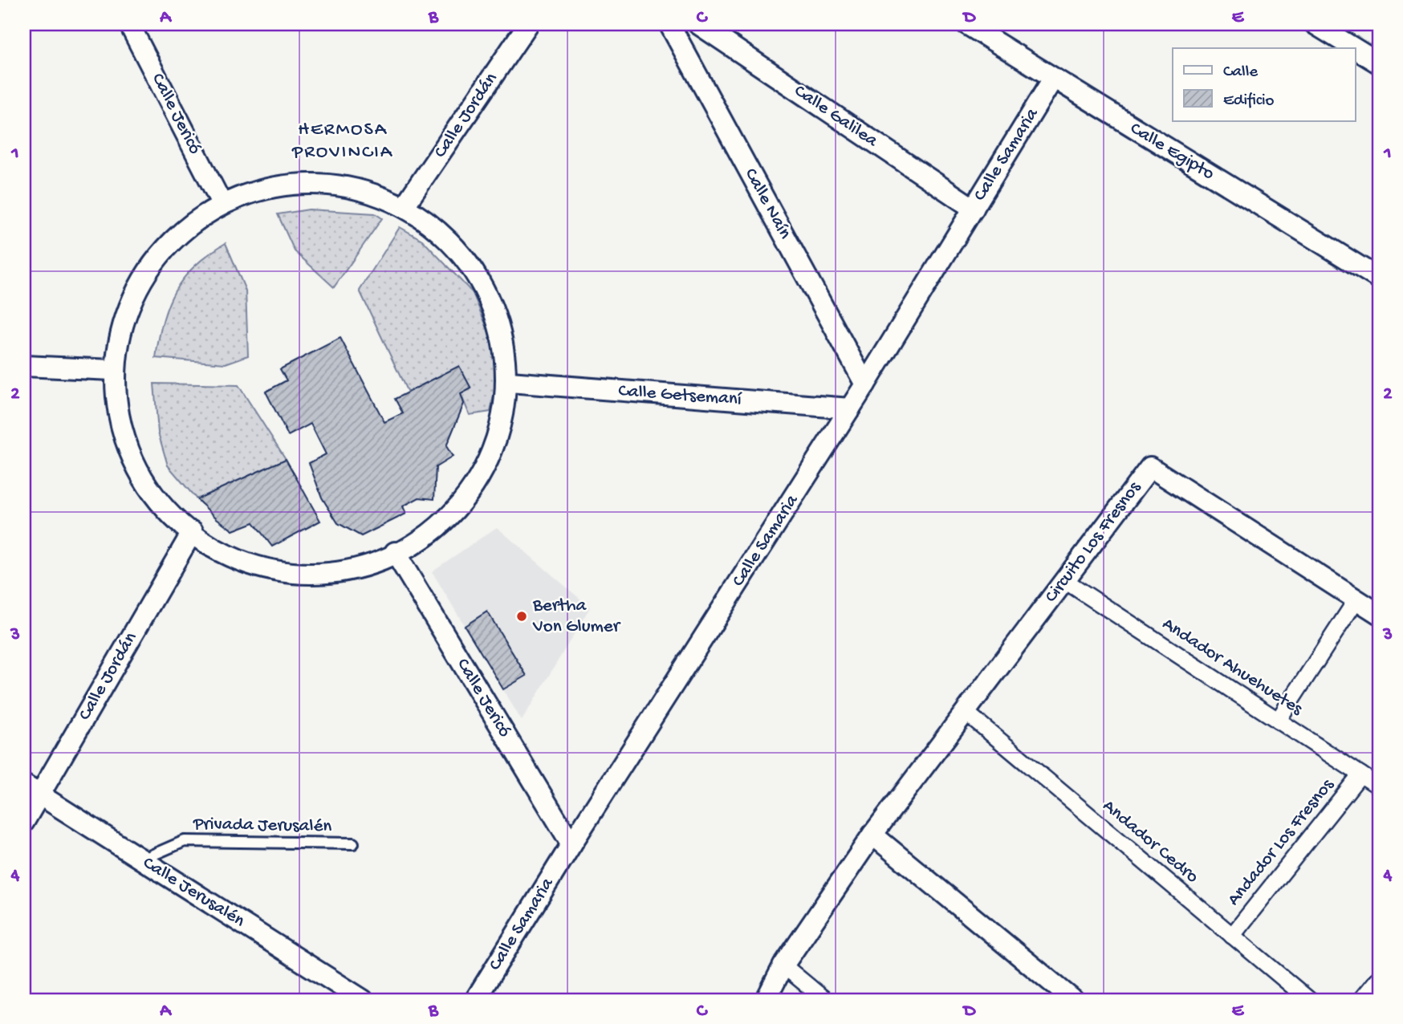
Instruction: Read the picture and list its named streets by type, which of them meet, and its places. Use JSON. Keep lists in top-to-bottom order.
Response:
{
  "streets": {
    "street": [
      "Calle Jericó",
      "Calle Jordán",
      "Calle Galilea",
      "Calle Egipto",
      "Calle Samaria",
      "Calle Naín",
      "Calle Getsemaní",
      "Circuito Los Fresnos",
      "Andador Ahuehuetes",
      "Andador Cedro",
      "Andador Los Fresnos",
      "Calle Jerusalén"
    ],
    "lane": ["Privada Jerusalén"]
  },
  "crossings": [
    ["Calle Jericó", "Calle Samaria"],
    ["Calle Jordán", "Calle Jerusalén"],
    ["Calle Galilea", "Calle Samaria"],
    ["Calle Egipto", "Calle Samaria"],
    ["Calle Samaria", "Calle Naín"],
    ["Calle Samaria", "Calle Getsemaní"],
    ["Circuito Los Fresnos", "Andador Ahuehuetes"],
    ["Circuito Los Fresnos", "Andador Cedro"],
    ["Andador Ahuehuetes", "Andador Los Fresnos"],
    ["Privada Jerusalén", "Calle Jerusalén"],
    ["Andador Cedro", "Andador Los Fresnos"]
  ],
  "districts": ["HERMOSA PROVINCIA"],
  "places": ["Bertha Von Glumer"],
  "legend": ["Calle", "Edificio"],
  "grid": {
    "columns": [
      "A",
      "B",
      "C",
      "D",
      "E"
    ],
    "rows": [
      "1",
      "2",
      "3",
      "4"
    ]
  }
}
